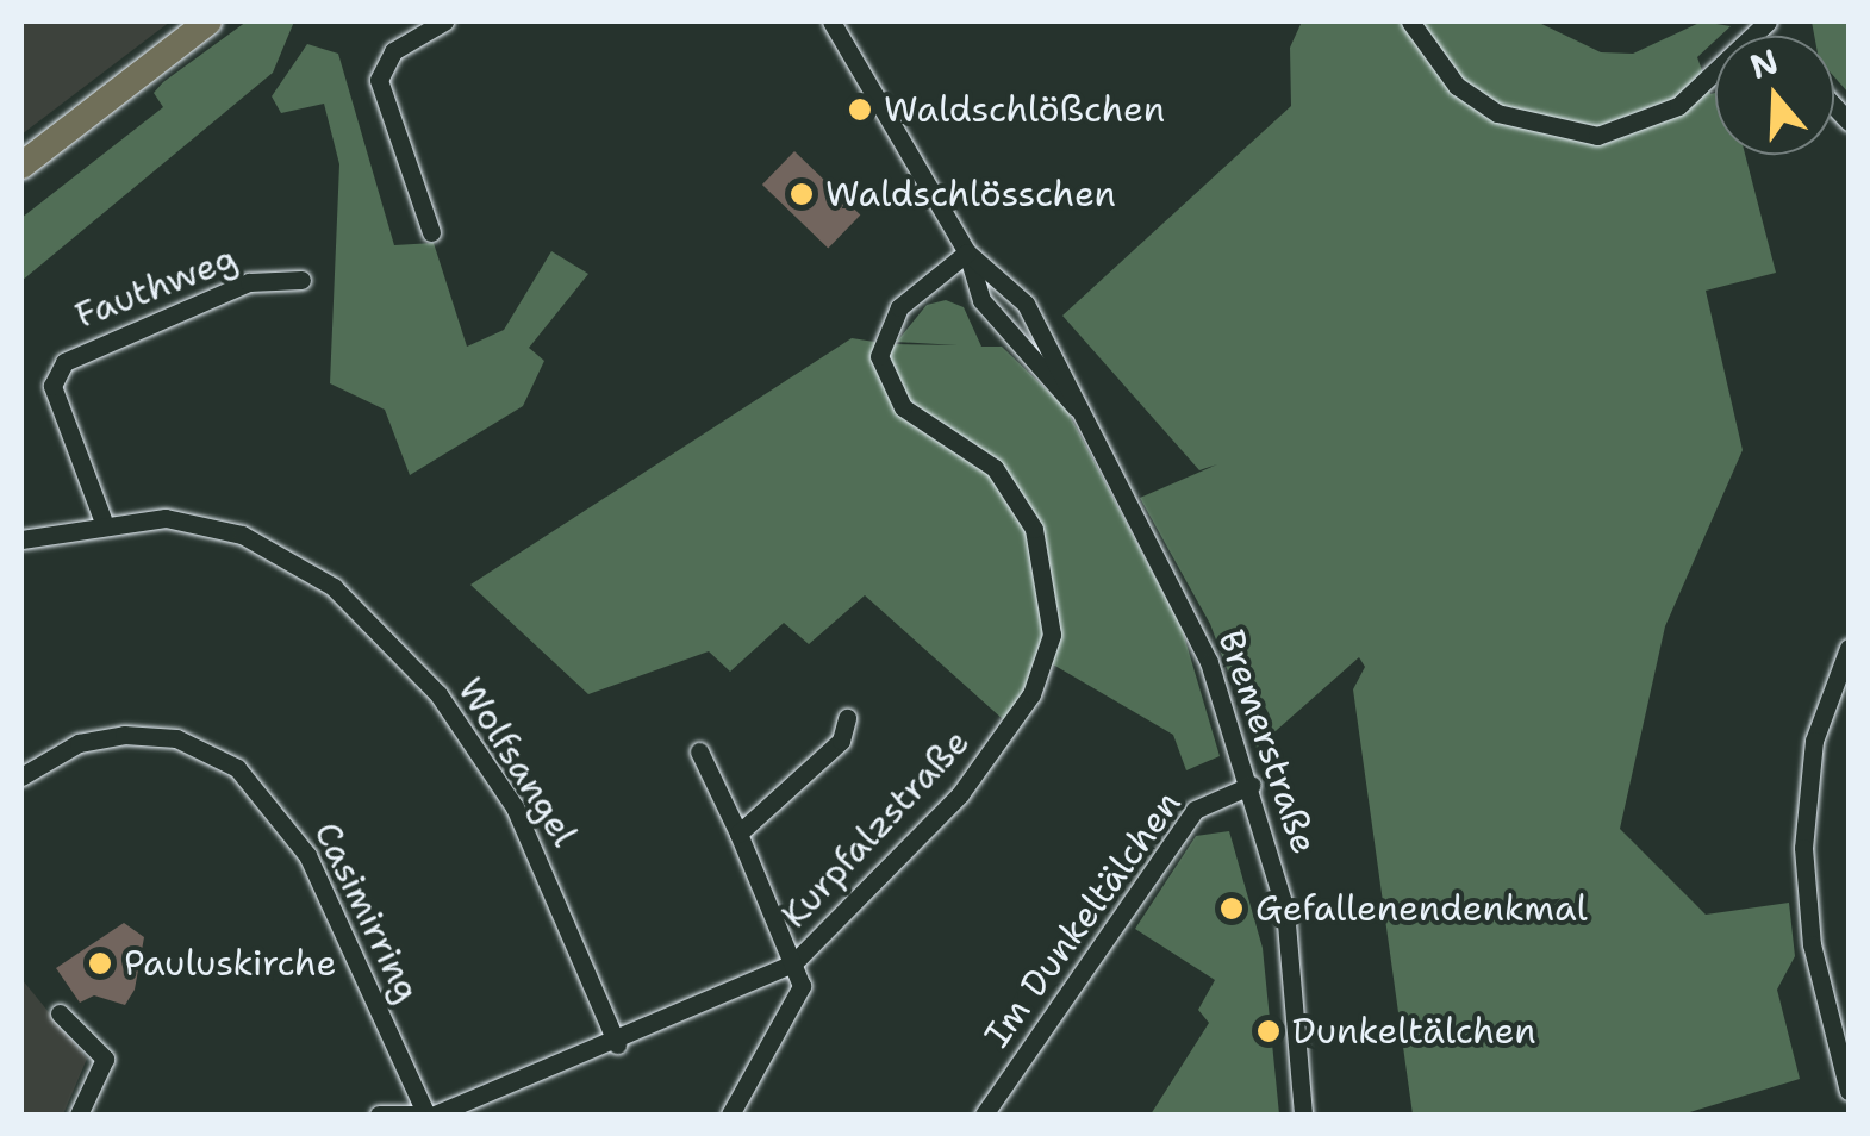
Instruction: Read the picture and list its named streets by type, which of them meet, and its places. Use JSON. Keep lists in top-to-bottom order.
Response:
{
  "streets": {
    "street": [
      "Fauthweg",
      "Bremerstraße",
      "Wolfsangel",
      "Kurpfalzstraße",
      "Casimirring",
      "Im Dunkeltälchen"
    ]
  },
  "crossings": [
    ["Fauthweg", "Wolfsangel"],
    ["Bremerstraße", "Kurpfalzstraße"],
    ["Bremerstraße", "Im Dunkeltälchen"],
    ["Wolfsangel", "Kurpfalzstraße"],
    ["Kurpfalzstraße", "Casimirring"]
  ],
  "places": [
    "Waldschlößchen",
    "Waldschlösschen",
    "Gefallenendenkmal",
    "Pauluskirche",
    "Dunkeltälchen"
  ],
  "north": "top"
}
